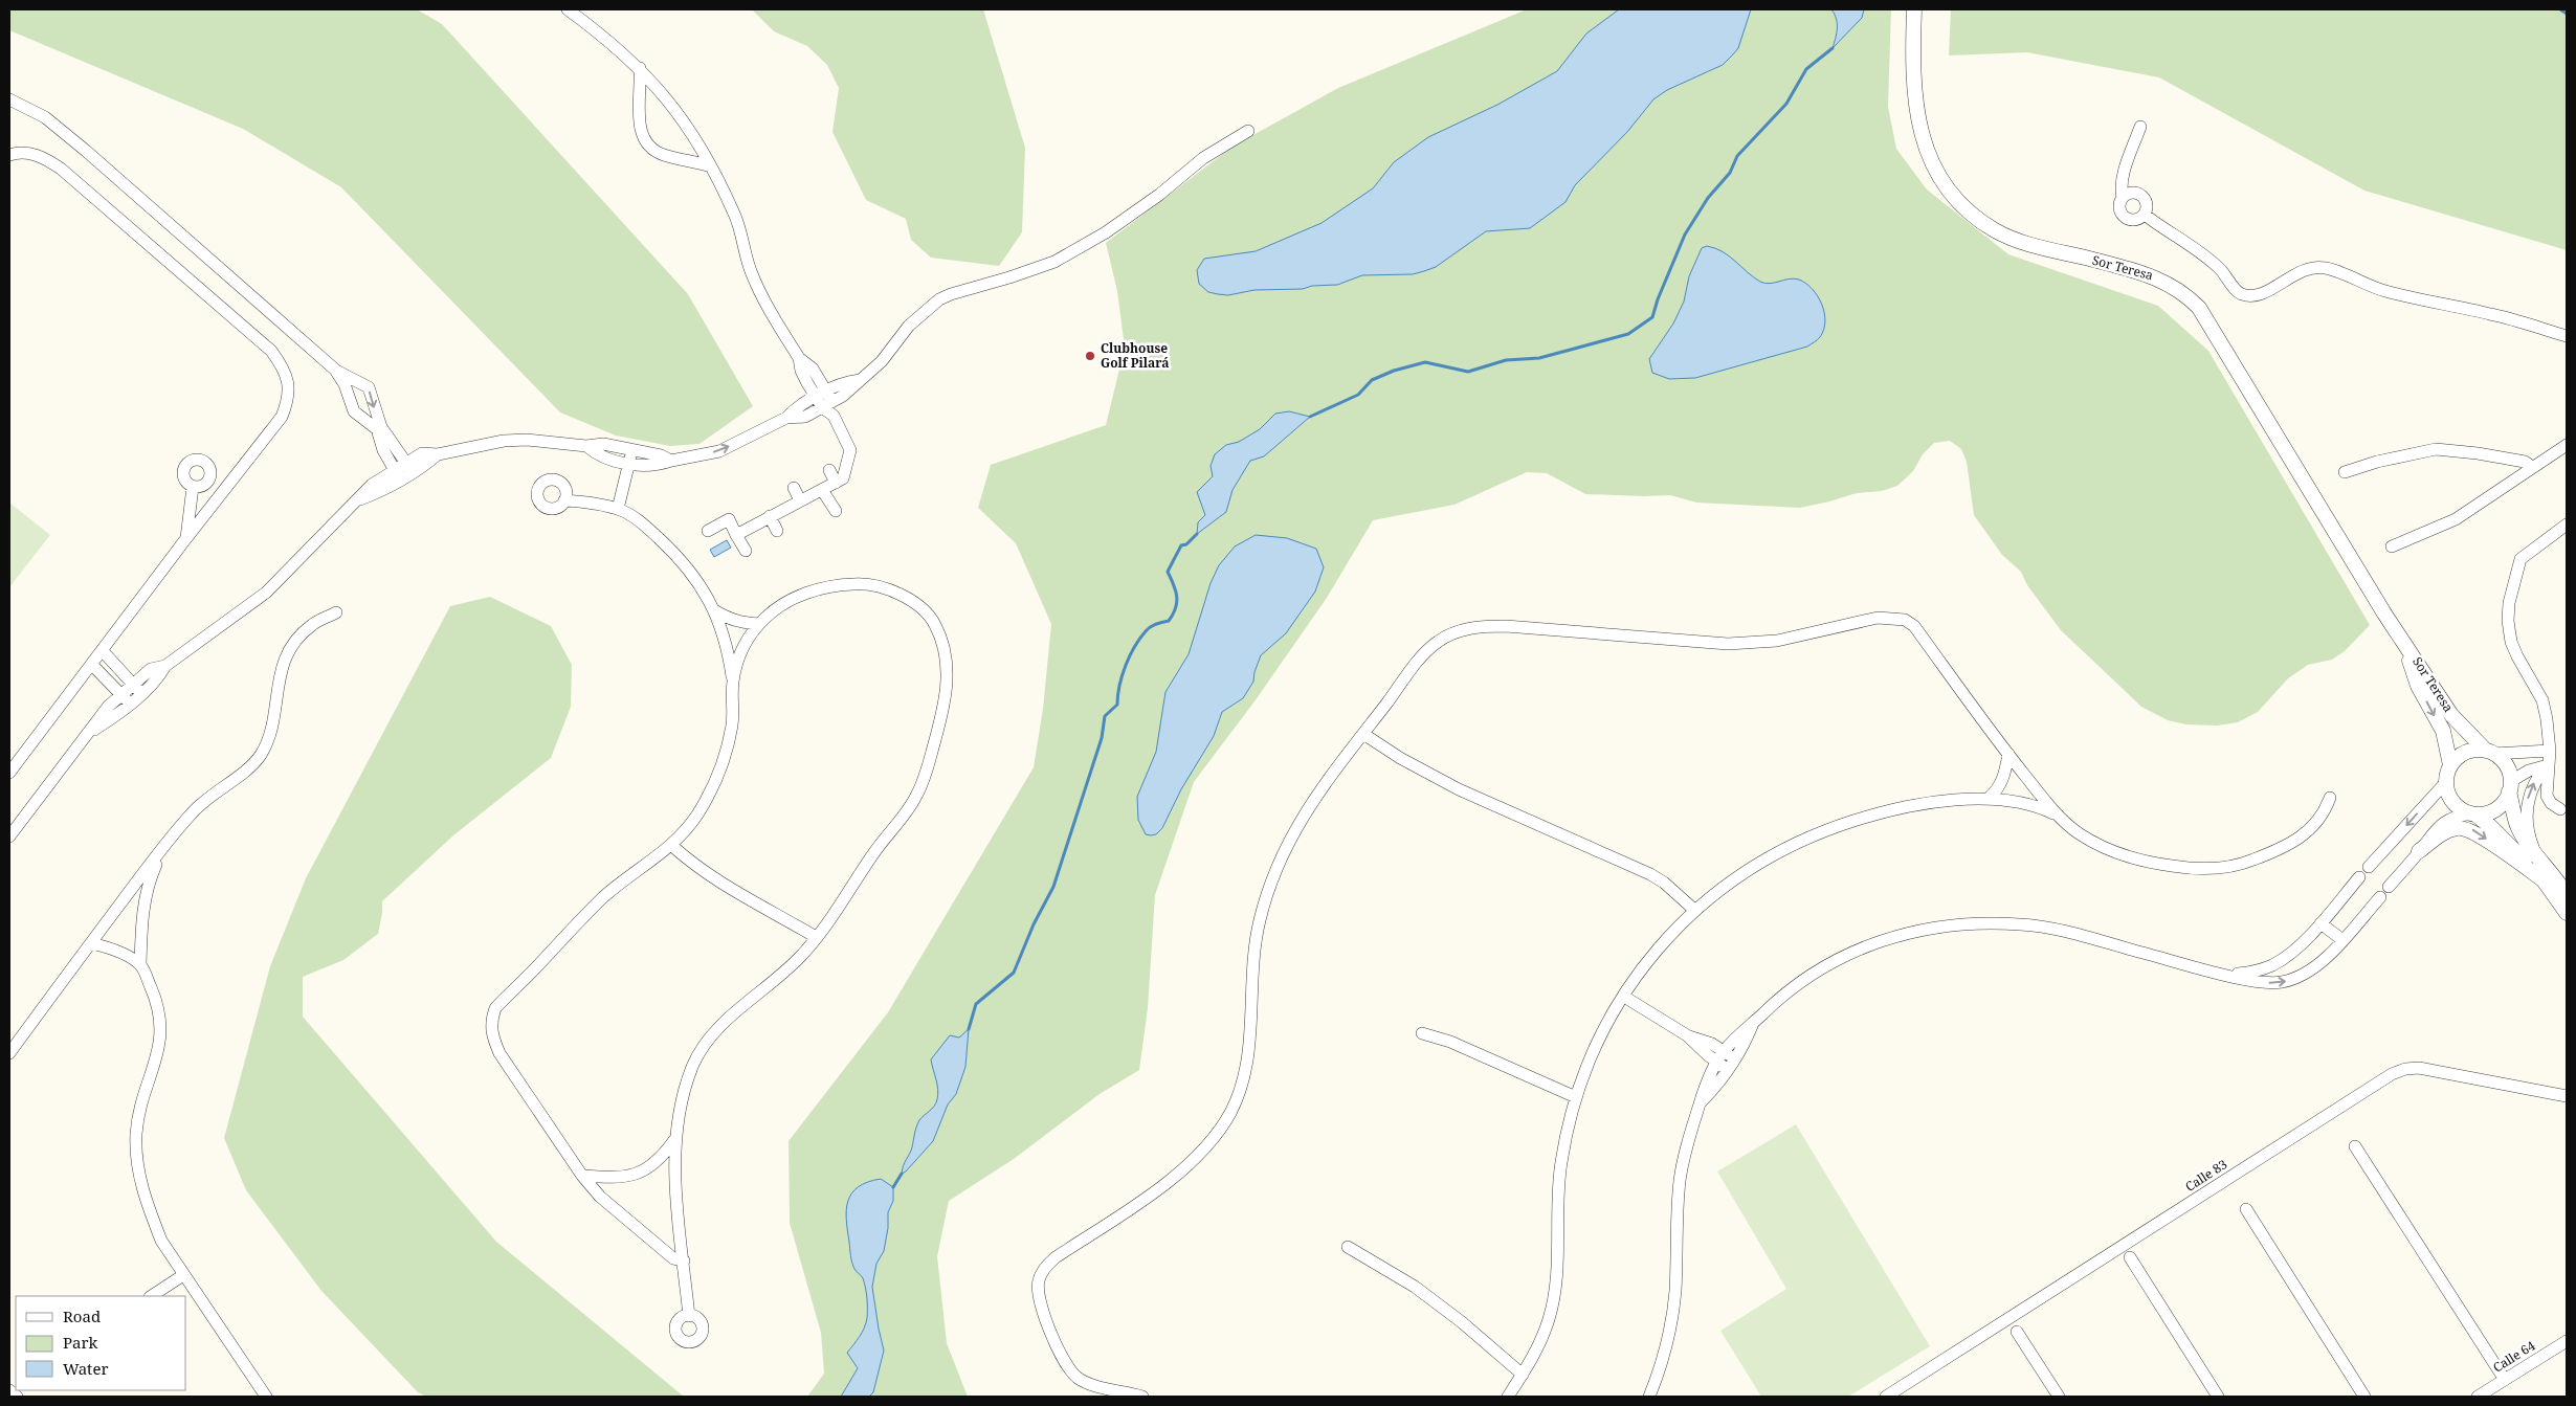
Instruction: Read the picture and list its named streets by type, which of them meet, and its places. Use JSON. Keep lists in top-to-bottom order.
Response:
{
  "streets": {
    "street": ["Sor Teresa", "Calle 83", "Calle 64"]
  },
  "places": ["Clubhouse Golf Pilará"],
  "legend": ["Road", "Park", "Water"]
}
